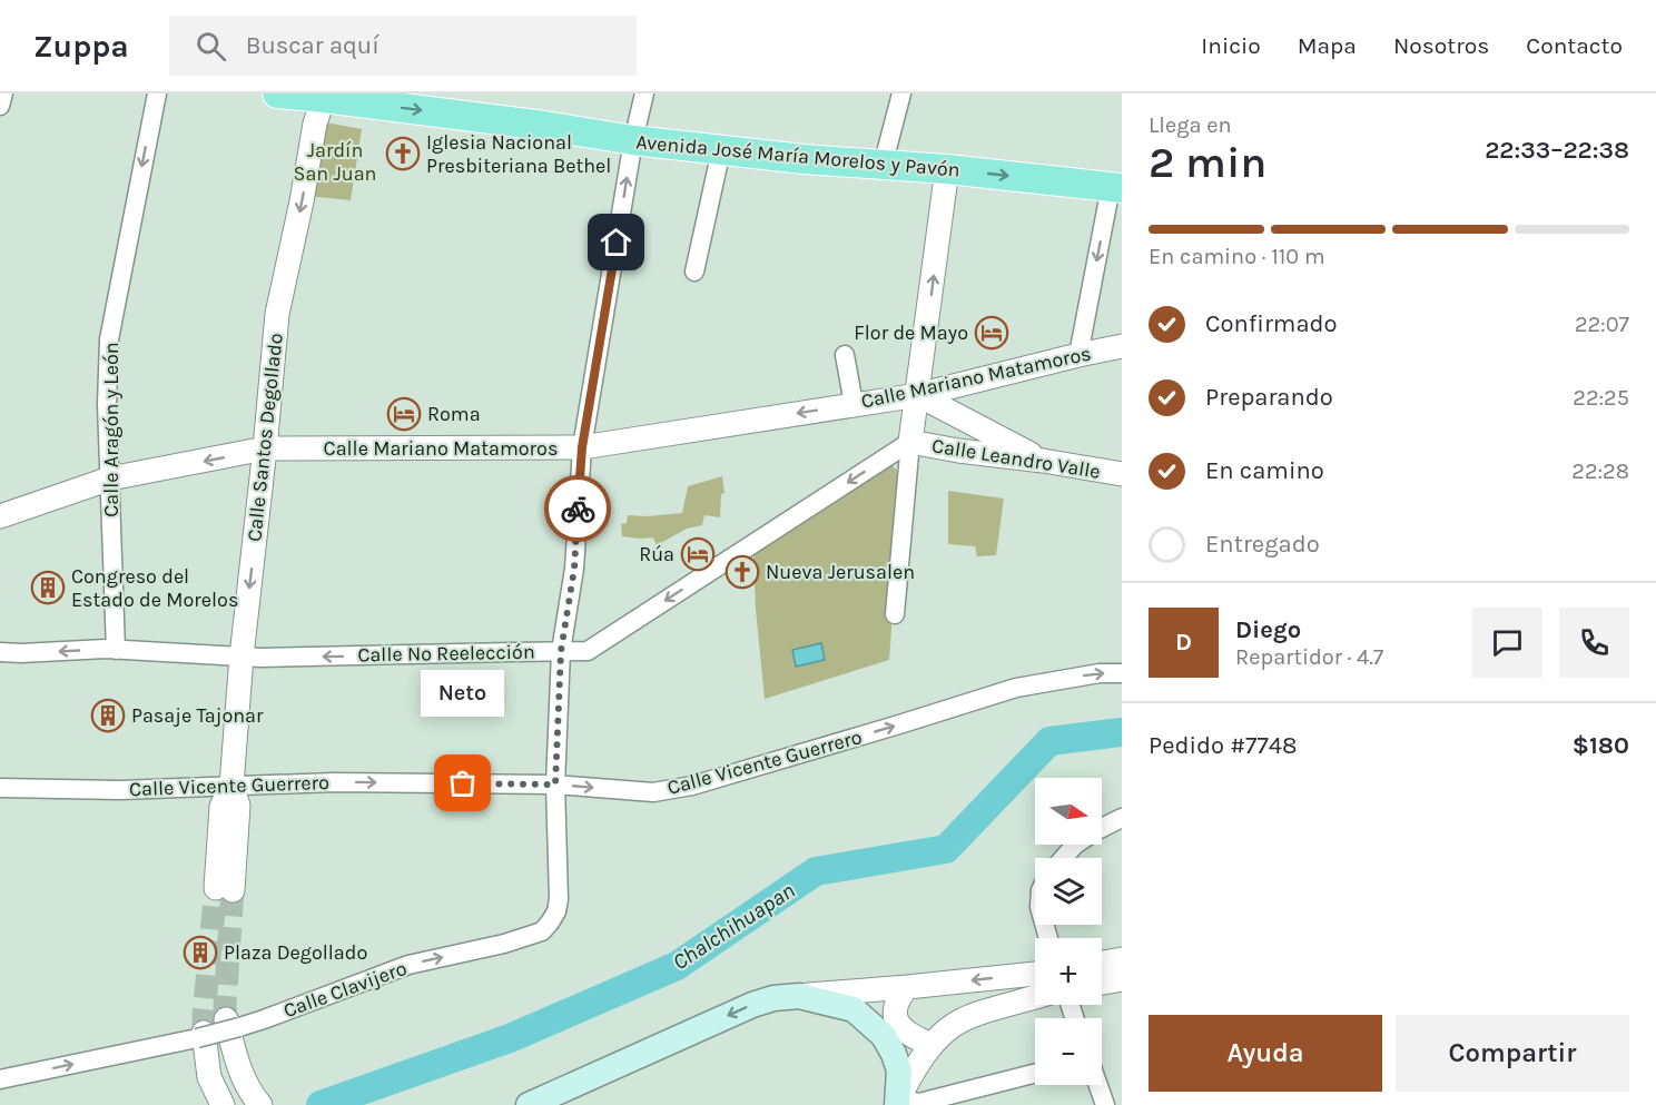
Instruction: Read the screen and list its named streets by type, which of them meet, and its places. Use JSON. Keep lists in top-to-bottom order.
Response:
{
  "streets": {
    "main road": ["Avenida José María Morelos y Pavón"],
    "street": [
      "Calle Mariano Matamoros",
      "Calle Aragón y León",
      "Calle Santos Degollado",
      "Calle Leandro Valle",
      "Calle No Reelección",
      "Calle Vicente Guerrero",
      "Calle Clavijero"
    ]
  },
  "crossings": [
    ["Avenida José María Morelos y Pavón", "Calle Santos Degollado"],
    ["Avenida José María Morelos y Pavón", "Calle Clavijero"],
    ["Calle Mariano Matamoros", "Calle Aragón y León"],
    ["Calle Mariano Matamoros", "Calle Santos Degollado"],
    ["Calle Mariano Matamoros", "Calle Clavijero"],
    ["Calle Aragón y León", "Calle No Reelección"],
    ["Calle Santos Degollado", "Calle No Reelección"],
    ["Calle Santos Degollado", "Calle Vicente Guerrero"],
    ["Calle Leandro Valle", "Calle No Reelección"],
    ["Calle No Reelección", "Calle Clavijero"],
    ["Calle Vicente Guerrero", "Calle Clavijero"]
  ],
  "one_way": [
    "Avenida José María Morelos y Pavón",
    "Calle Mariano Matamoros",
    "Calle Aragón y León",
    "Calle Santos Degollado",
    "Calle No Reelección",
    "Calle Vicente Guerrero",
    "Calle Clavijero"
  ],
  "water": ["Chalchihuapan"],
  "parks": ["Jardín San Juan"],
  "places": {
    "church": ["Iglesia Nacional Presbiteriana Bethel", "Nueva Jerusalen"],
    "hotel": ["Flor de Mayo", "Roma", "Rúa"],
    "building": ["Congreso del Estado de Morelos", "Pasaje Tajonar", "Plaza Degollado"],
    "other": ["Neto"]
  },
  "north": "right",
  "page": {
    "header": "Zuppa",
    "search": "Buscar aquí",
    "nav": [
      "Inicio",
      "Mapa",
      "Nosotros",
      "Contacto"
    ],
    "heading": ["2 min", "Llega en", "22:33–22:38"],
    "panel": [
      "Diego",
      "Repartidor · 4.7",
      "Pedido #7748",
      "$180"
    ],
    "bar": "En camino · 110 m",
    "list": [
      ["Confirmado", "22:07"],
      ["Preparando", "22:25"],
      ["En camino", "22:28"],
      "Entregado"
    ],
    "round": "D",
    "bubble": "Neto",
    "map_buttons": ["+", "−"],
    "buttons": ["Ayuda", "Compartir"]
  }
}
